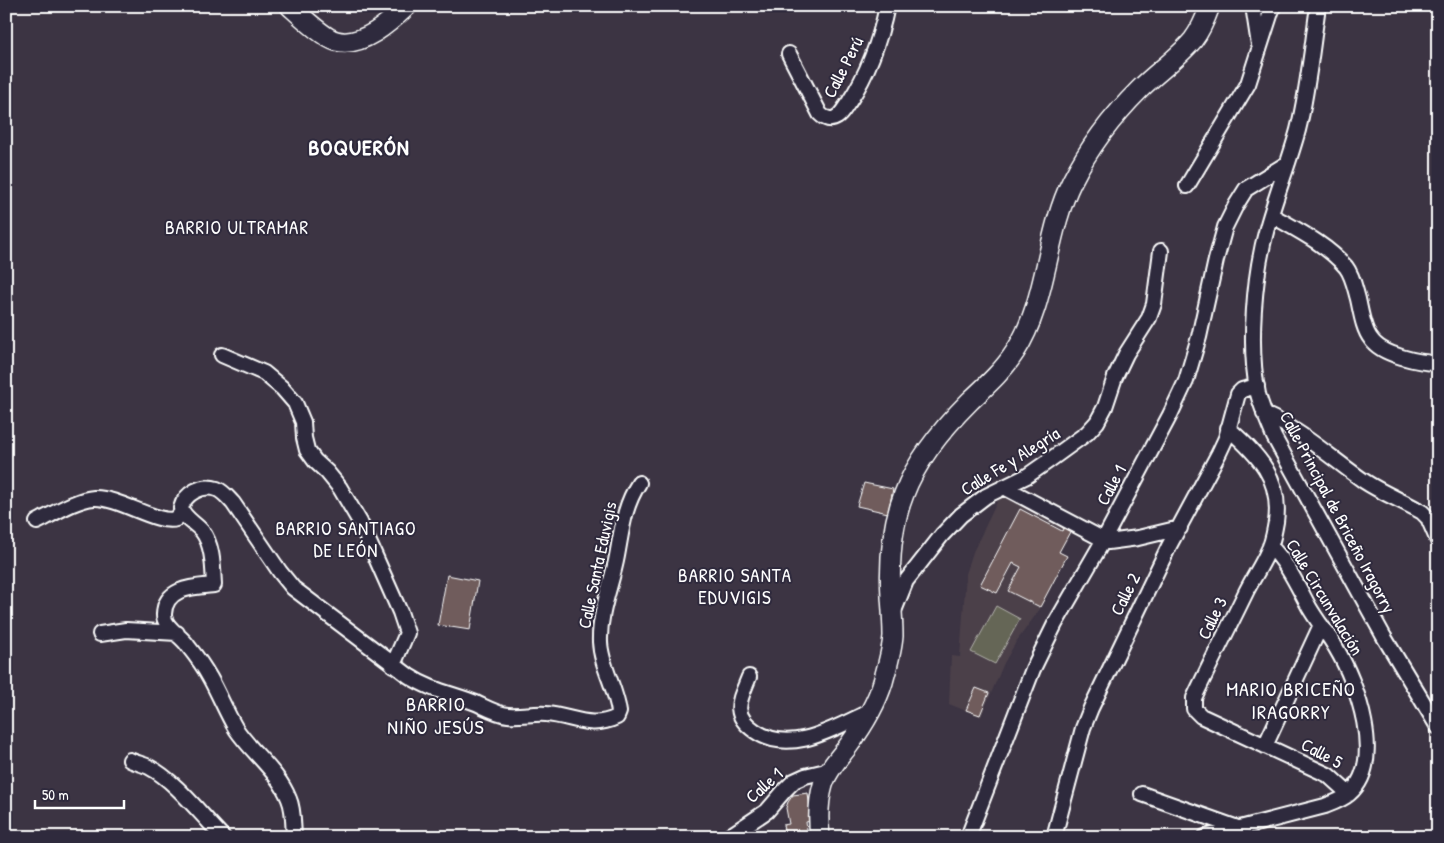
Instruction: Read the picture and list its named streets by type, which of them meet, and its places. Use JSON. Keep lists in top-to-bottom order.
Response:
{
  "streets": {
    "street": [
      "Calle Perú",
      "Calle Fe y Alegría",
      "Calle 1",
      "Calle Principal de Briceño Iragorry",
      "Calle Santa Eduvigis",
      "Calle 2",
      "Calle Circunvalación",
      "Calle 3",
      "Calle 5"
    ]
  },
  "crossings": [
    ["Calle 1", "Calle Principal de Briceño Iragorry"],
    ["Calle Principal de Briceño Iragorry", "Calle 2"],
    ["Calle 2", "Calle Circunvalación"],
    ["Calle Circunvalación", "Calle 3"],
    ["Calle Circunvalación", "Calle 5"],
    ["Calle 3", "Calle 5"]
  ],
  "districts": [
    "BOQUERÓN",
    "BARRIO ULTRAMAR",
    "BARRIO SANTIAGO DE LEÓN",
    "BARRIO SANTA EDUVIGIS",
    "MARIO BRICEÑO IRAGORRY",
    "BARRIO NIÑO JESÚS"
  ],
  "scale_bar": "50 m"
}
